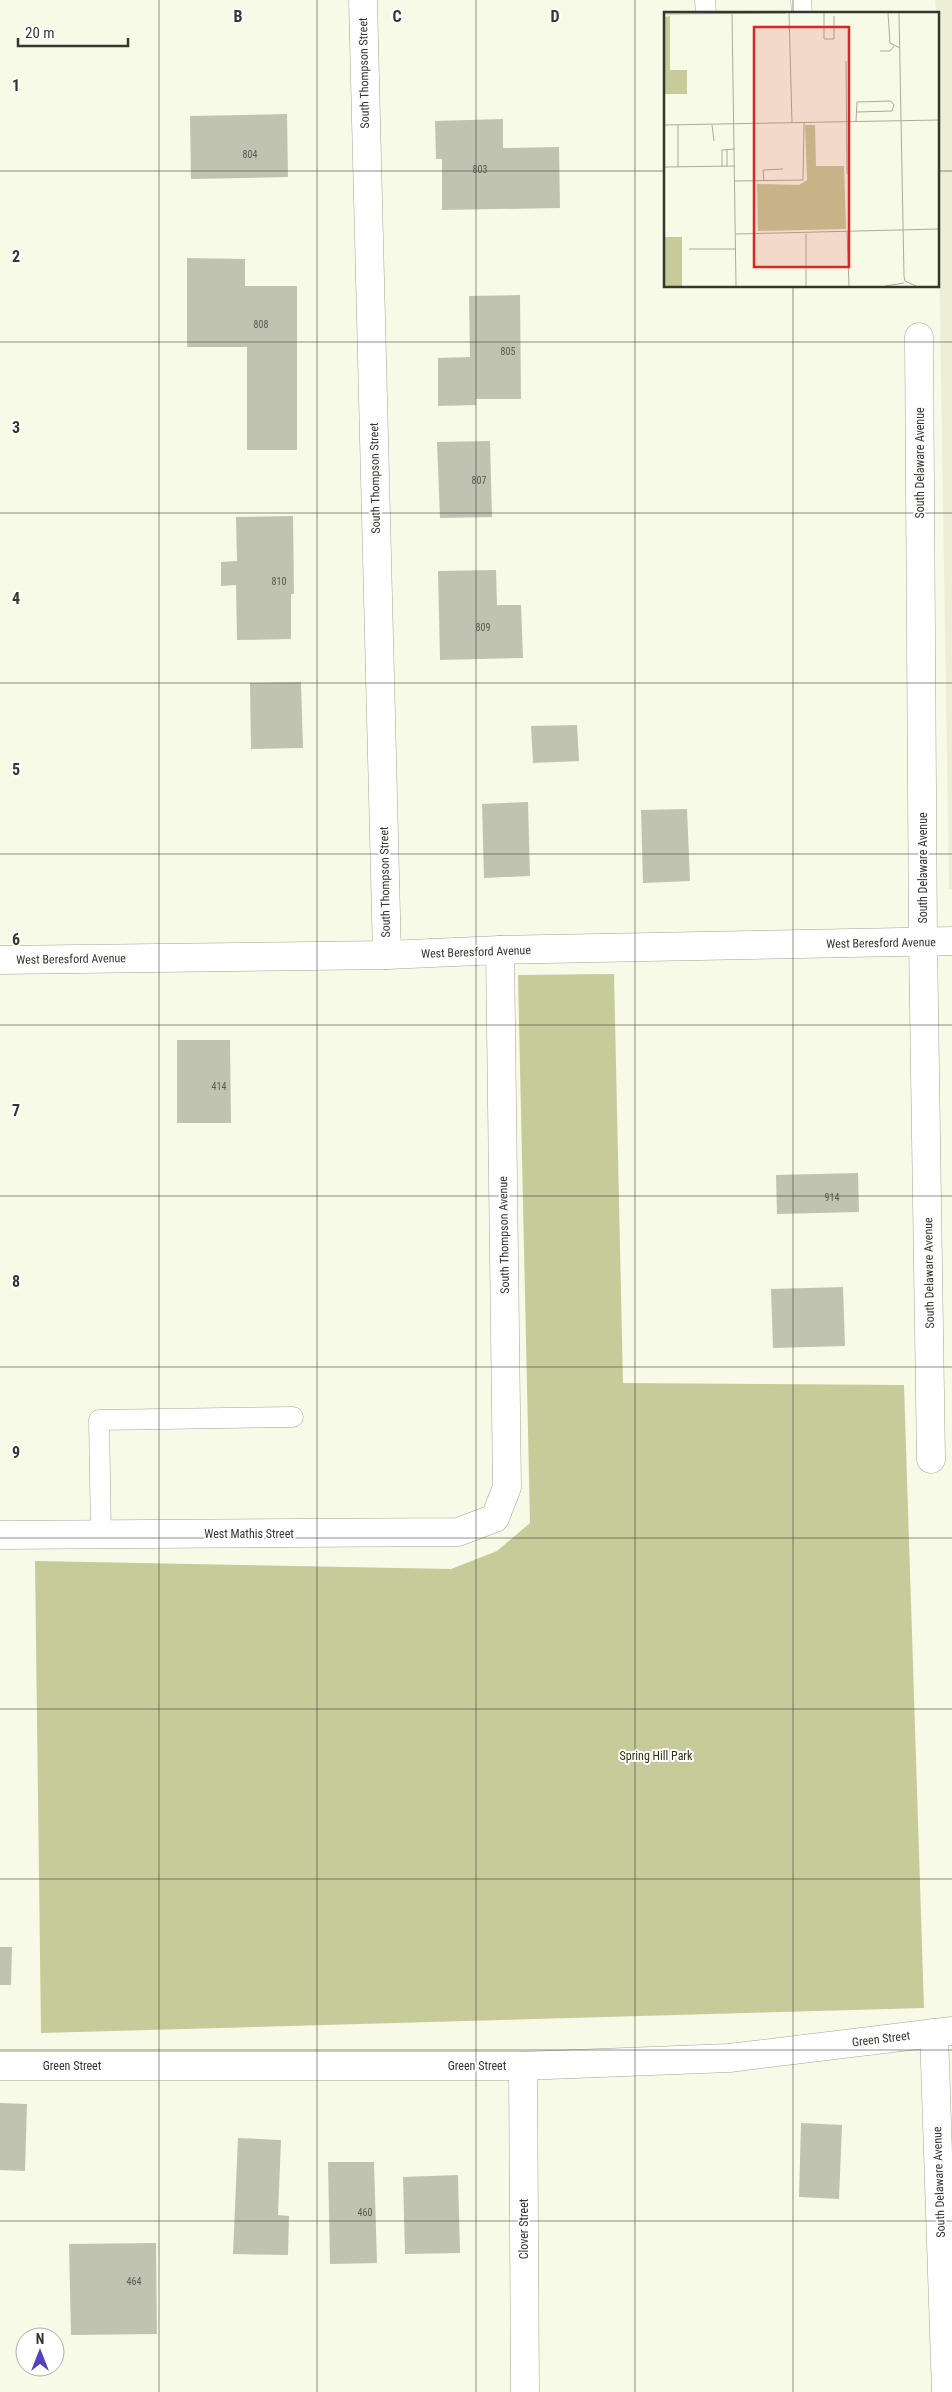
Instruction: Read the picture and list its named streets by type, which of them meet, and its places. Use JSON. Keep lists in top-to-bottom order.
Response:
{
  "streets": {
    "street": [
      "South Thompson Street",
      "South Delaware Avenue",
      "West Beresford Avenue",
      "South Thompson Avenue",
      "West Mathis Street",
      "Green Street",
      "Clover Street"
    ]
  },
  "crossings": [
    ["South Thompson Street", "West Beresford Avenue"],
    ["South Delaware Avenue", "West Beresford Avenue"],
    ["South Delaware Avenue", "Green Street"],
    ["West Beresford Avenue", "South Thompson Avenue"],
    ["South Thompson Avenue", "West Mathis Street"],
    ["Green Street", "Clover Street"]
  ],
  "parks": ["Spring Hill Park"],
  "house_numbers": [
    "804",
    "803",
    "808",
    "805",
    "807",
    "810",
    "809",
    "414",
    "914",
    "460",
    "464"
  ],
  "scale_bar": "20 m",
  "north": "top",
  "grid": {
    "columns": ["B", "C", "D"],
    "rows": [
      "1",
      "2",
      "3",
      "4",
      "5",
      "6",
      "7",
      "8",
      "9"
    ]
  }
}
